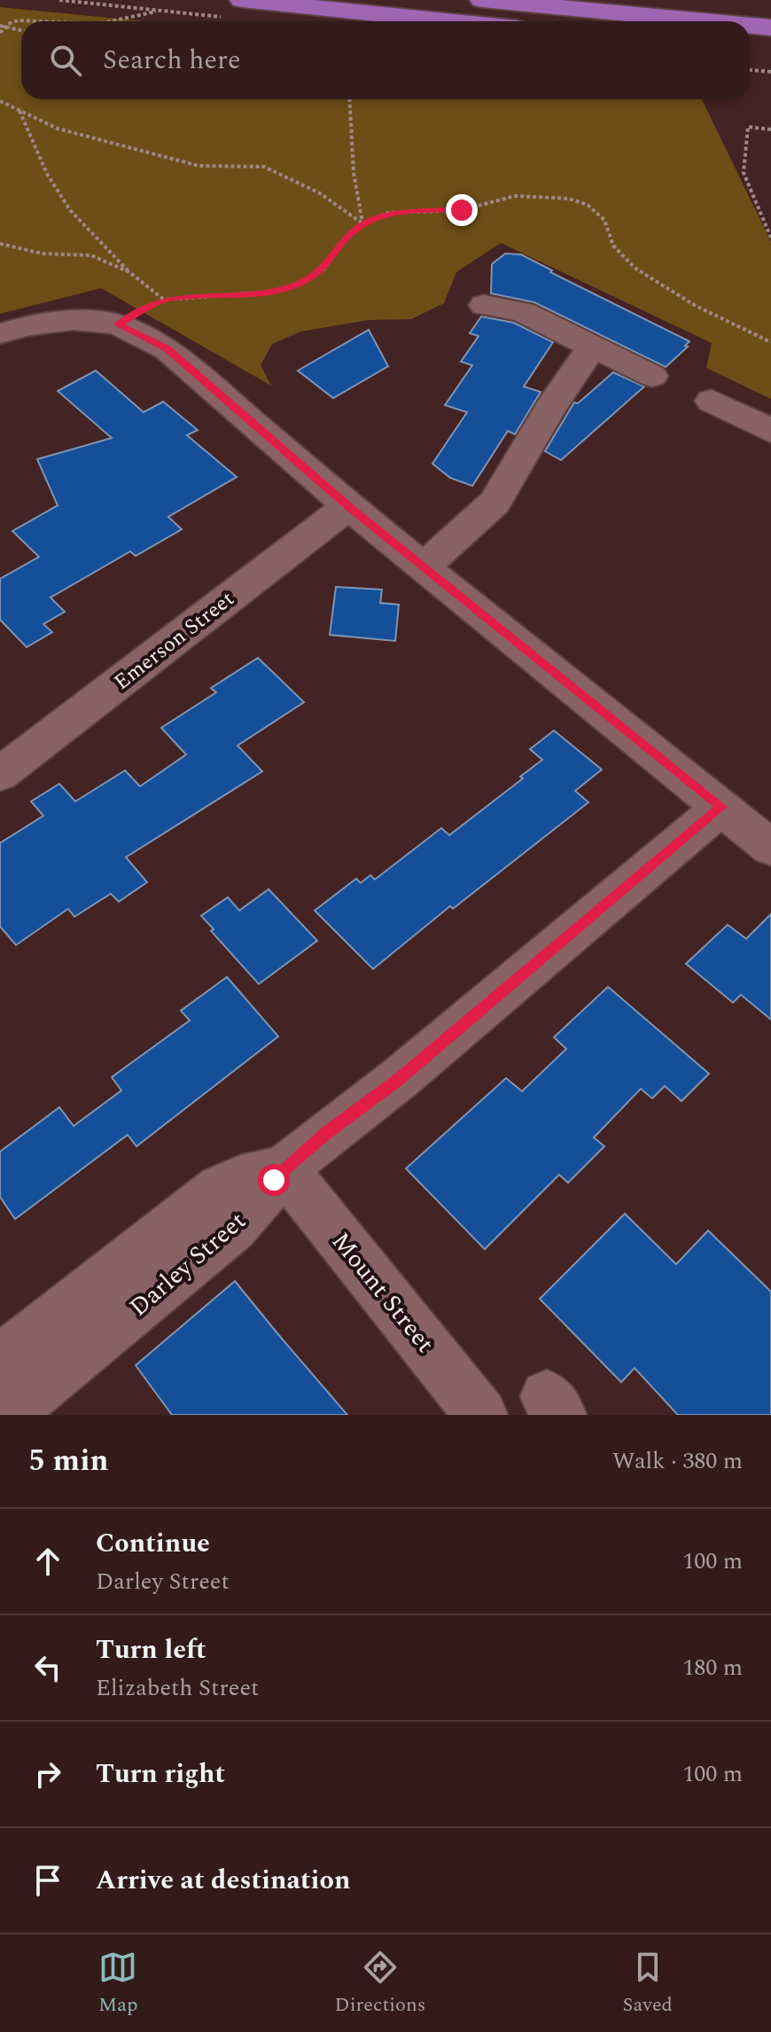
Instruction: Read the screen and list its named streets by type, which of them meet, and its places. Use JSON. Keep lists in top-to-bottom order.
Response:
{
  "streets": {
    "street": ["Emerson Street", "Darley Street", "Mount Street"]
  },
  "crossings": [
    ["Darley Street", "Mount Street"]
  ],
  "page": {
    "search": "Search here",
    "heading": ["5 min", "Walk · 380 m"],
    "list": [
      ["Continue", "Darley Street", "100 m"],
      ["Turn left", "Elizabeth Street", "180 m"],
      ["Turn right", "100 m"],
      "Arrive at destination"
    ],
    "nav": ["Map", "Directions", "Saved"]
  }
}
